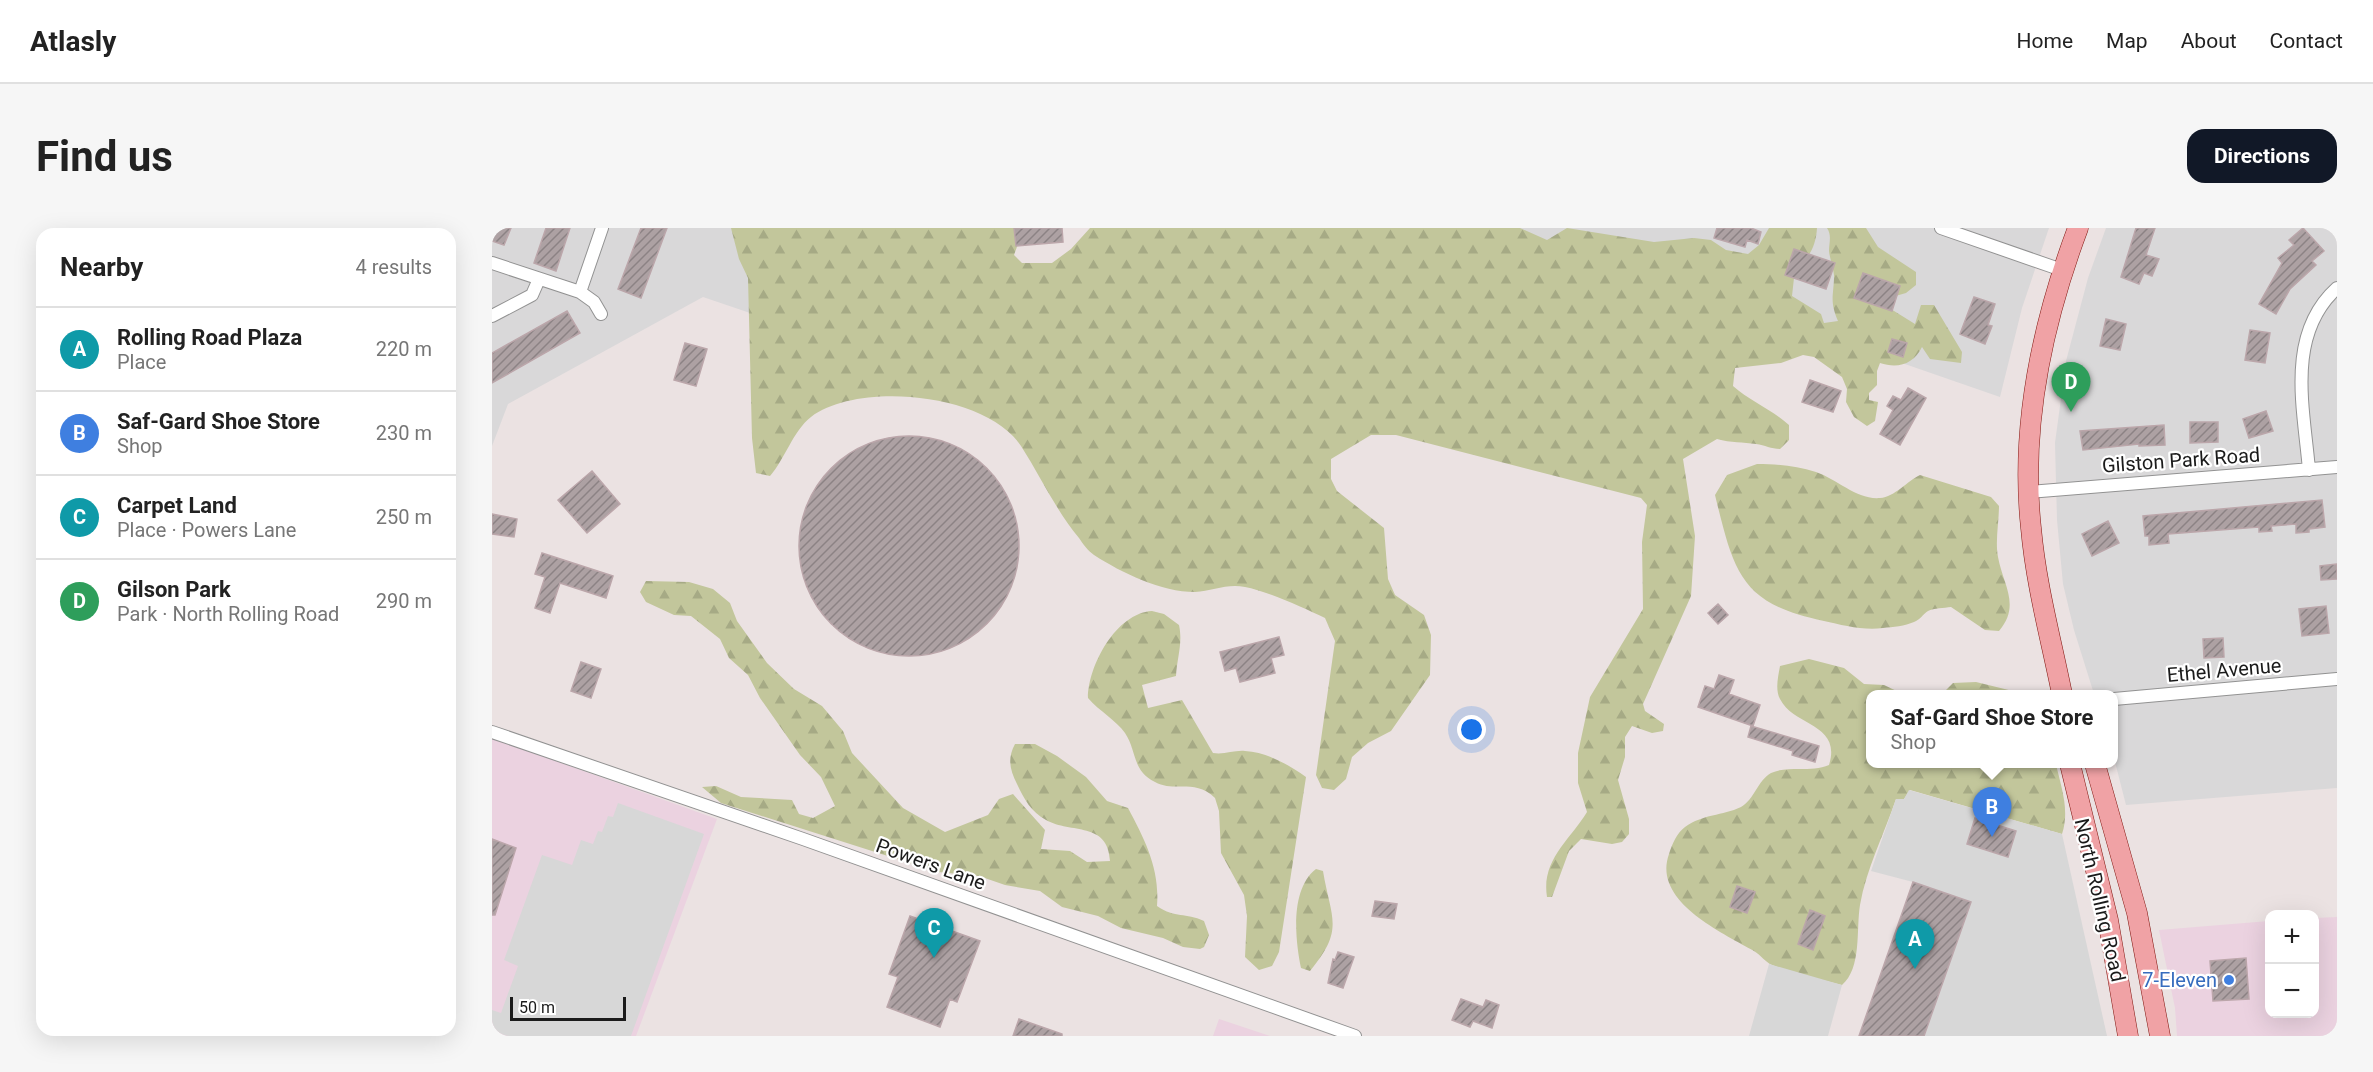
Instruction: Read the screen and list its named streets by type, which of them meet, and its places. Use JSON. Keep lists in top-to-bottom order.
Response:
{
  "streets": {
    "main road": ["North Rolling Road"],
    "street": ["Gilston Park Road", "Ethel Avenue", "Powers Lane"]
  },
  "places": ["7-Eleven"],
  "scale_bar": "50 m",
  "page": {
    "header": "Atlasly",
    "nav": [
      "Home",
      "Map",
      "About",
      "Contact"
    ],
    "buttons": "Directions",
    "title": "Find us",
    "heading": ["Nearby", "4 results"],
    "list": [
      {
        "mark": "A",
        "name": "Rolling Road Plaza",
        "note": "Place",
        "value": "220 m"
      },
      {
        "mark": "B",
        "name": "Saf-Gard Shoe Store",
        "note": "Shop",
        "value": "230 m"
      },
      {
        "mark": "C",
        "name": "Carpet Land",
        "note": "Place · Powers Lane",
        "value": "250 m"
      },
      {
        "mark": "D",
        "name": "Gilson Park",
        "note": "Park · North Rolling Road",
        "value": "290 m"
      }
    ],
    "pins": [
      "D",
      "B",
      "C",
      "A"
    ],
    "popup": ["Saf-Gard Shoe Store", "Shop"],
    "map_buttons": ["+", "−"],
    "scale": "50 m"
  }
}
